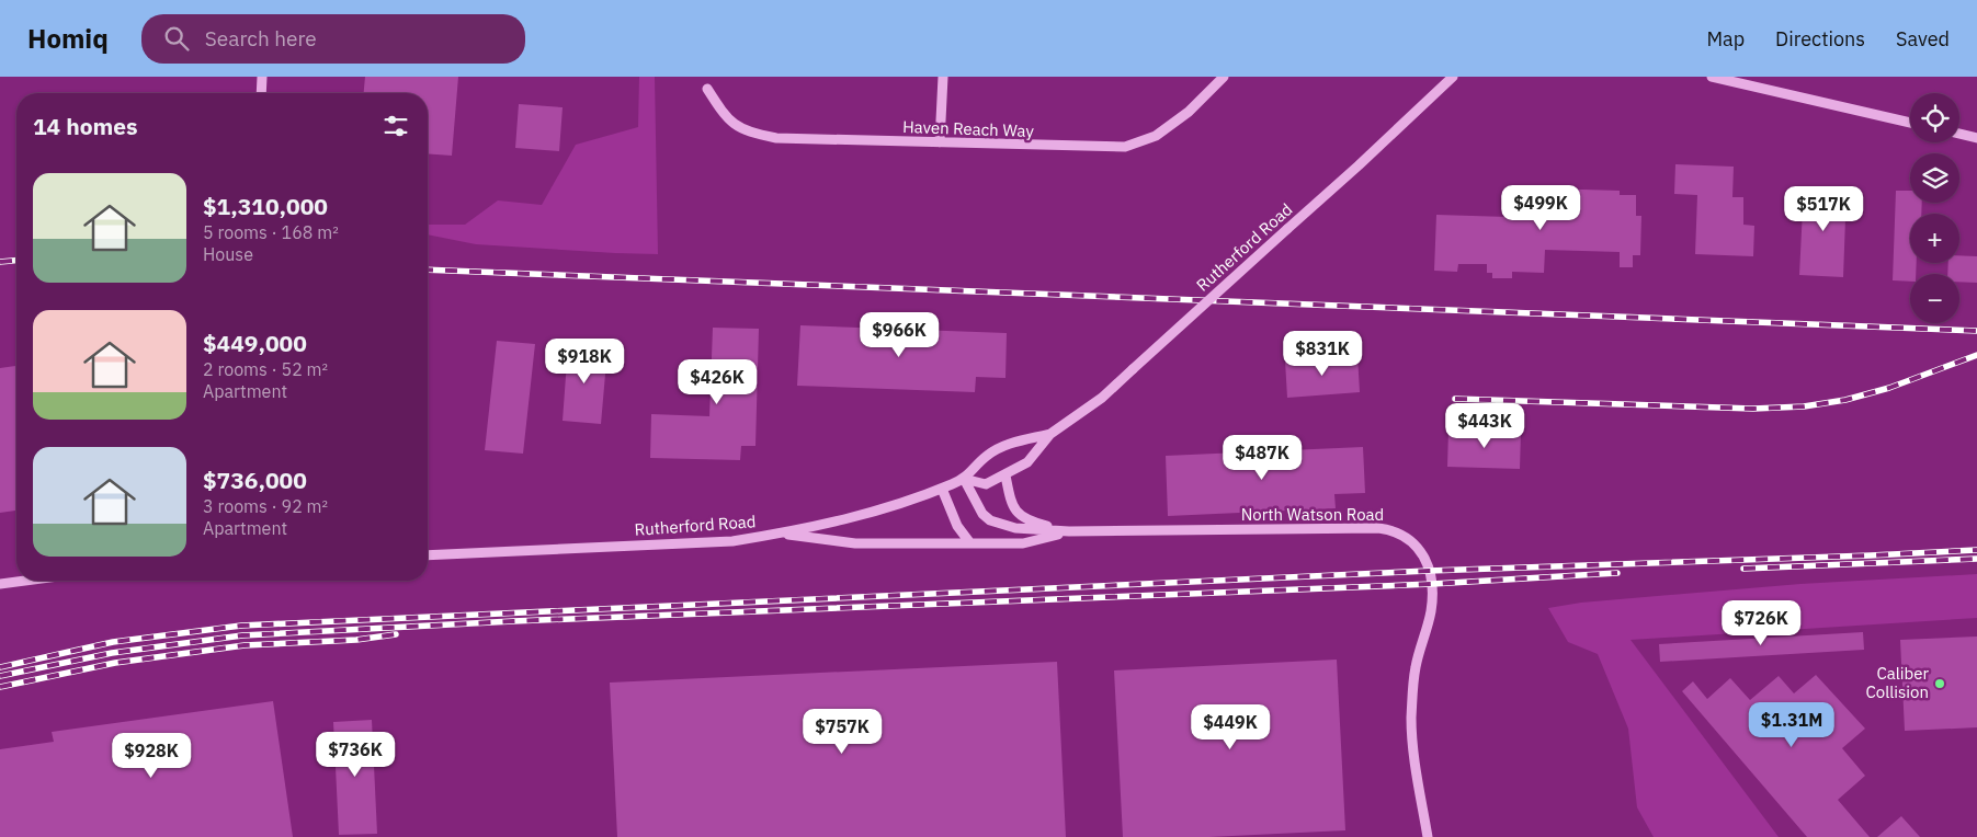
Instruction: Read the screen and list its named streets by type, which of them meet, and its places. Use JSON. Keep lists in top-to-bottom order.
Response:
{
  "streets": {
    "street": ["Haven Reach Way", "Rutherford Road", "North Watson Road"]
  },
  "crossings": [
    ["Rutherford Road", "North Watson Road"]
  ],
  "places": ["Caliber Collision"],
  "page": {
    "header": "Homiq",
    "search": "Search here",
    "nav": ["Map", "Directions", "Saved"],
    "map_buttons": ["+", "−"],
    "heading": "14 homes",
    "list": [
      {
        "name": "$1,310,000",
        "note": "5 rooms · 168 m² · House"
      },
      {
        "name": "$449,000",
        "note": "2 rooms · 52 m² · Apartment"
      },
      {
        "name": "$736,000",
        "note": "3 rooms · 92 m² · Apartment"
      }
    ],
    "price": [
      "$499K",
      "$517K",
      "$966K",
      "$831K",
      "$918K",
      "$426K",
      "$443K",
      "$487K",
      "$726K",
      "$1.31M",
      "$449K",
      "$757K",
      "$736K",
      "$928K"
    ]
  }
}
